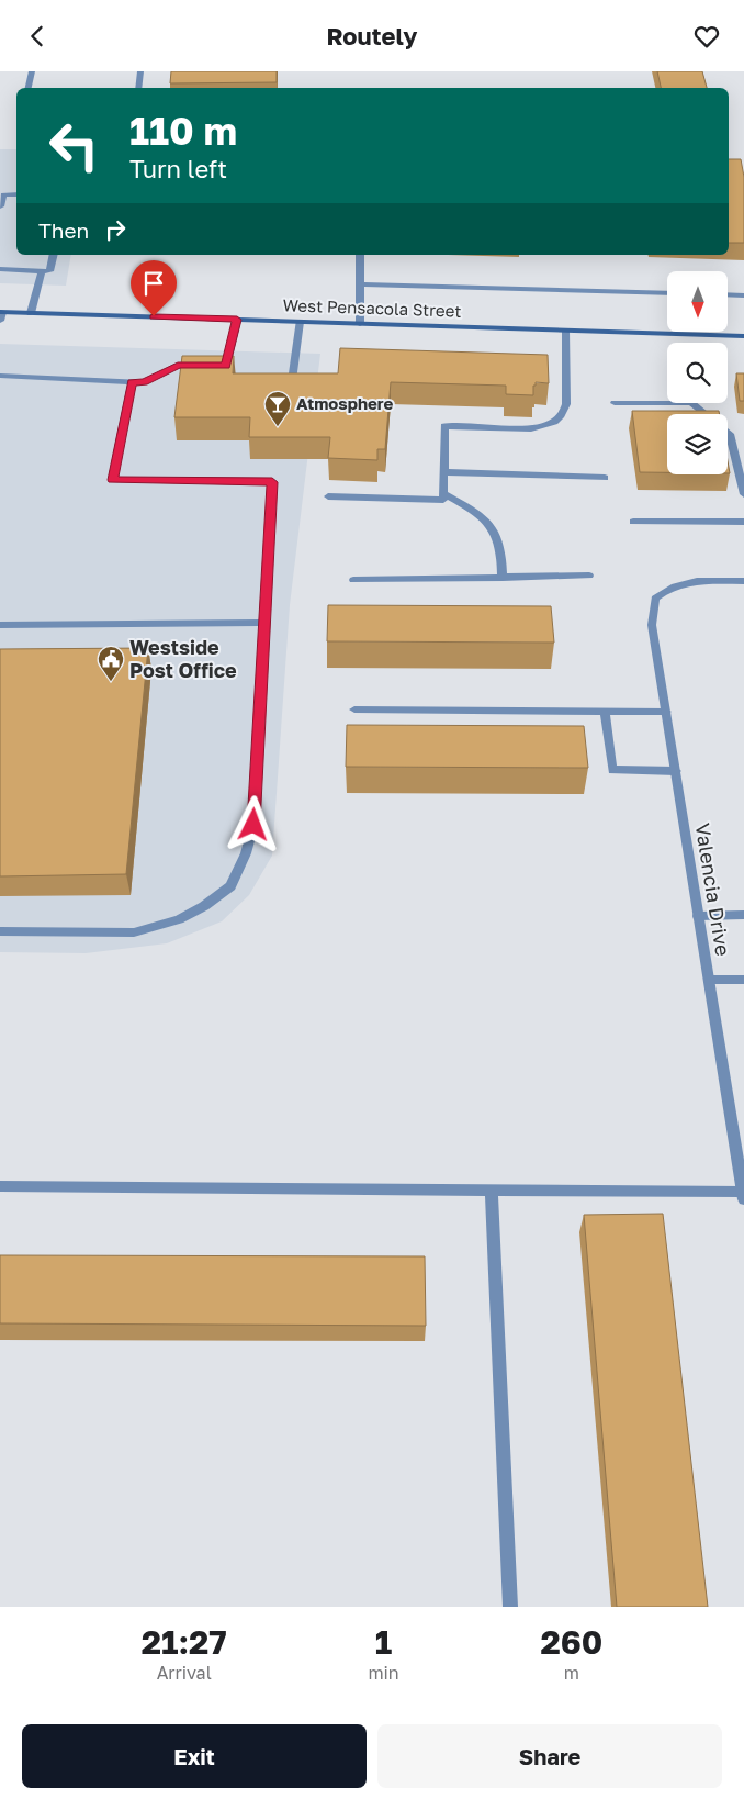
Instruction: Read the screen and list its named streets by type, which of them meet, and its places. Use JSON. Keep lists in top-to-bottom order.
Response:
{
  "streets": {
    "main road": ["West Pensacola Street"],
    "street": ["Valencia Drive"]
  },
  "places": {
    "bar": ["Atmosphere"],
    "public building": ["Westside Post Office"]
  },
  "north": "bottom",
  "page": {
    "header": "Routely",
    "turn": ["110 m", "Turn left"],
    "then": "Then",
    "eta": [
      "21:27",
      "Arrival",
      "1",
      "min",
      "260",
      "m"
    ],
    "buttons": ["Exit", "Share"]
  }
}
